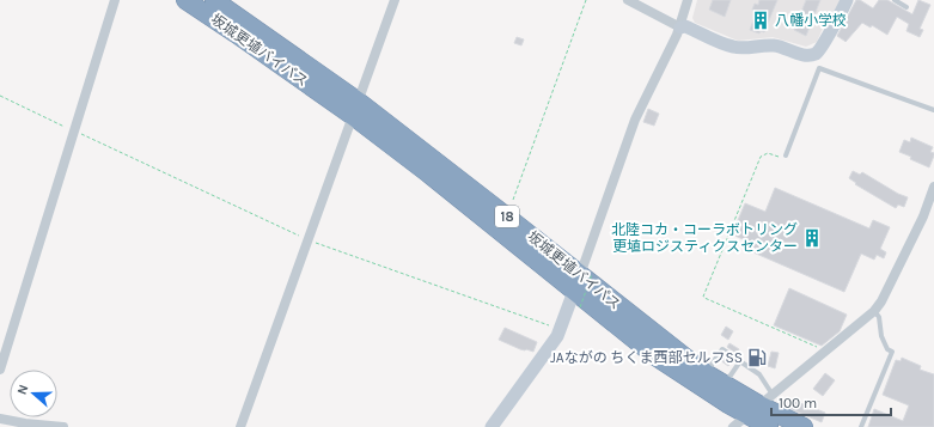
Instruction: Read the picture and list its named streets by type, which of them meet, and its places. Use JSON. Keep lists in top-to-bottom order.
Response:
{
  "streets": {
    "highway": ["坂城更埴バイパス", "18"]
  },
  "places": {
    "building": ["八幡小学校", "北陸コカ・コーラボトリング 更埴ロジスティクスセンター"],
    "fuel station": ["JAながの ちくま西部セルフSS"]
  },
  "scale_bar": "100 m",
  "north": "left"
}
